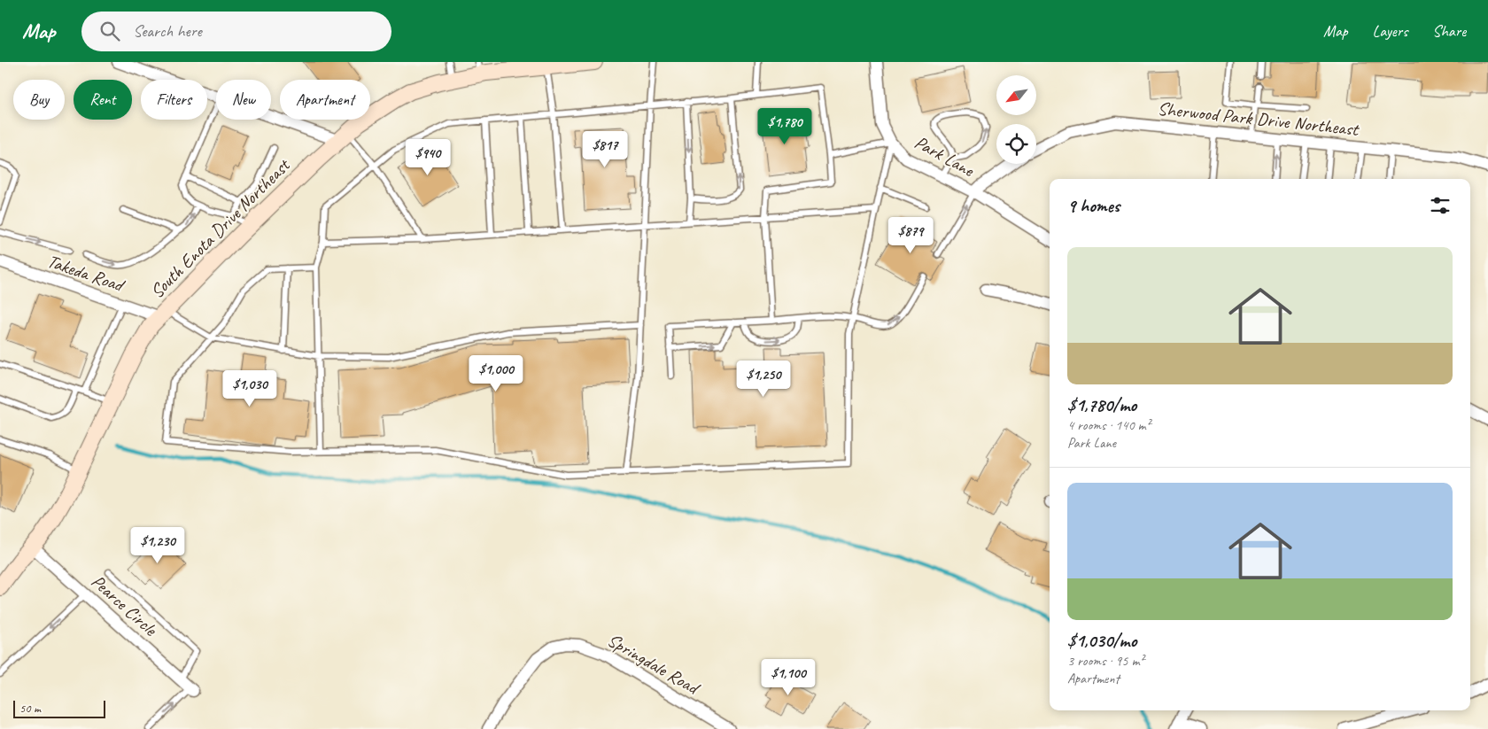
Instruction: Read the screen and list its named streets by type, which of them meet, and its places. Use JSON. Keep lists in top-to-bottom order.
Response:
{
  "streets": {
    "main road": ["South Enota Drive Northeast"],
    "street": [
      "Sherwood Park Drive Northeast",
      "Park Lane",
      "Takeda Road",
      "Pearce Circle",
      "Springdale Road"
    ]
  },
  "crossings": [
    ["South Enota Drive Northeast", "Takeda Road"],
    ["South Enota Drive Northeast", "Pearce Circle"]
  ],
  "scale_bar": "50 m",
  "north": "bottom left",
  "page": {
    "header": "Map",
    "search": "Search here",
    "nav": ["Map", "Layers", "Share"],
    "chip": [
      "Buy",
      "Rent",
      "Filters",
      "New",
      "Apartment"
    ],
    "price": [
      "$1,780",
      "$817",
      "$940",
      "$879",
      "$1,000",
      "$1,250",
      "$1,030",
      "$1,230",
      "$1,100"
    ],
    "heading": "9 homes",
    "list": [
      {
        "name": "$1,780/mo",
        "note": "4 rooms · 140 m² · Park Lane"
      },
      {
        "name": "$1,030/mo",
        "note": "3 rooms · 95 m² · Apartment"
      }
    ],
    "scale": "50 m"
  }
}
